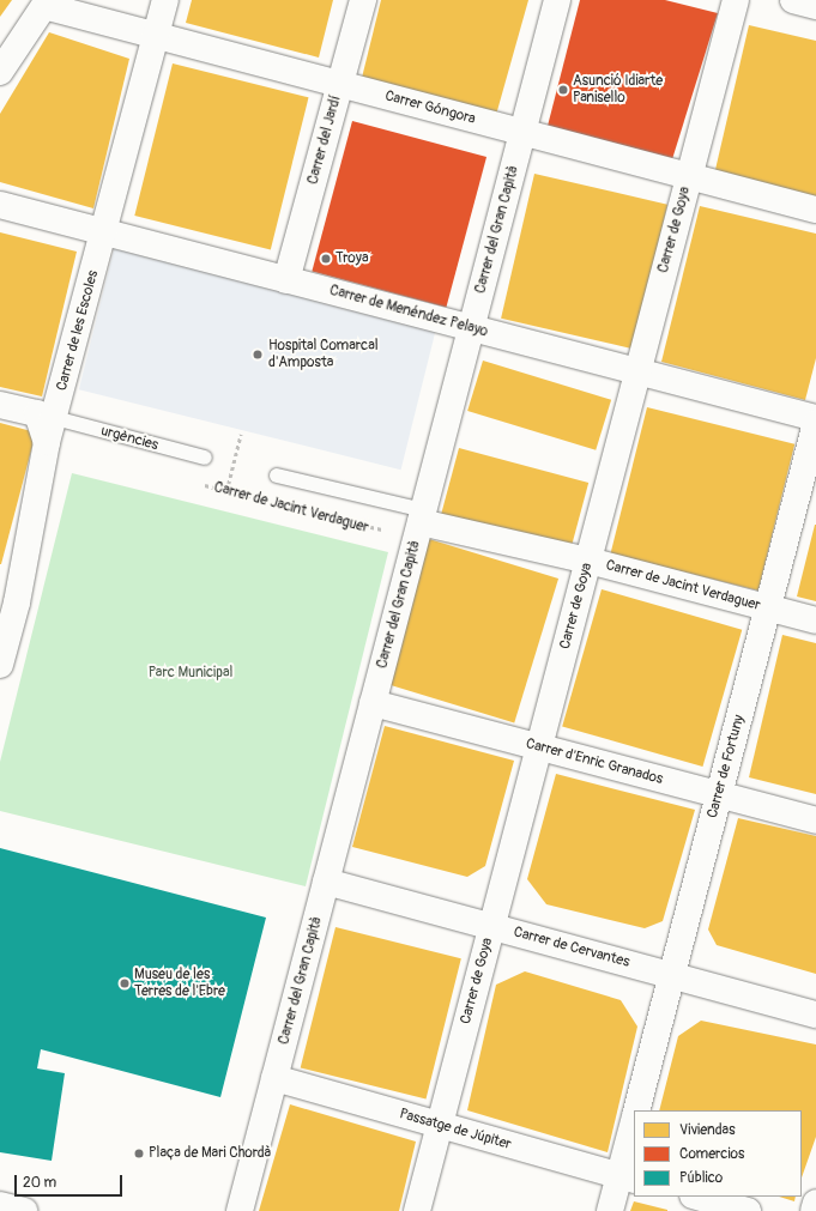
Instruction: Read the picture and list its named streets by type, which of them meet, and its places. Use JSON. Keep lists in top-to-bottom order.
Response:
{
  "streets": {
    "street": [
      "Carrer Góngora",
      "Carrer del Jardí",
      "Carrer del Gran Capità",
      "Carrer de Goya",
      "Carrer de Menéndez Pelayo",
      "Carrer de les Escoles",
      "Carrer de Jacint Verdaguer",
      "Carrer d'Enric Granados",
      "Carrer de Fortuny",
      "Carrer de Cervantes",
      "Passatge de Júpiter"
    ],
    "lane": ["urgències"]
  },
  "crossings": [
    ["Carrer Góngora", "Carrer del Jardí"],
    ["Carrer Góngora", "Carrer del Gran Capità"],
    ["Carrer Góngora", "Carrer de Goya"],
    ["Carrer Góngora", "Carrer de les Escoles"],
    ["Carrer del Jardí", "Carrer de Menéndez Pelayo"],
    ["Carrer del Gran Capità", "Carrer de Menéndez Pelayo"],
    ["Carrer del Gran Capità", "Carrer de Jacint Verdaguer"],
    ["Carrer del Gran Capità", "Carrer d'Enric Granados"],
    ["Carrer del Gran Capità", "Carrer de Cervantes"],
    ["Carrer del Gran Capità", "Passatge de Júpiter"],
    ["Carrer de Goya", "Carrer de Menéndez Pelayo"],
    ["Carrer de Goya", "Carrer de Jacint Verdaguer"],
    ["Carrer de Goya", "Carrer d'Enric Granados"],
    ["Carrer de Goya", "Carrer de Cervantes"],
    ["Carrer de Goya", "Passatge de Júpiter"],
    ["Carrer de Menéndez Pelayo", "Carrer de les Escoles"],
    ["Carrer de les Escoles", "urgències"],
    ["Carrer de Jacint Verdaguer", "Carrer de Fortuny"],
    ["Carrer d'Enric Granados", "Carrer de Fortuny"],
    ["Carrer de Fortuny", "Carrer de Cervantes"]
  ],
  "parks": ["Parc Municipal"],
  "places": [
    "Asunció Idiarte Panisello",
    "Troya",
    "Hospital Comarcal d'Amposta",
    "Museu de les Terres de l'Ebre",
    "Plaça de Mari Chordà"
  ],
  "legend": ["Viviendas", "Comercios", "Público"],
  "scale_bar": "20 m"
}
